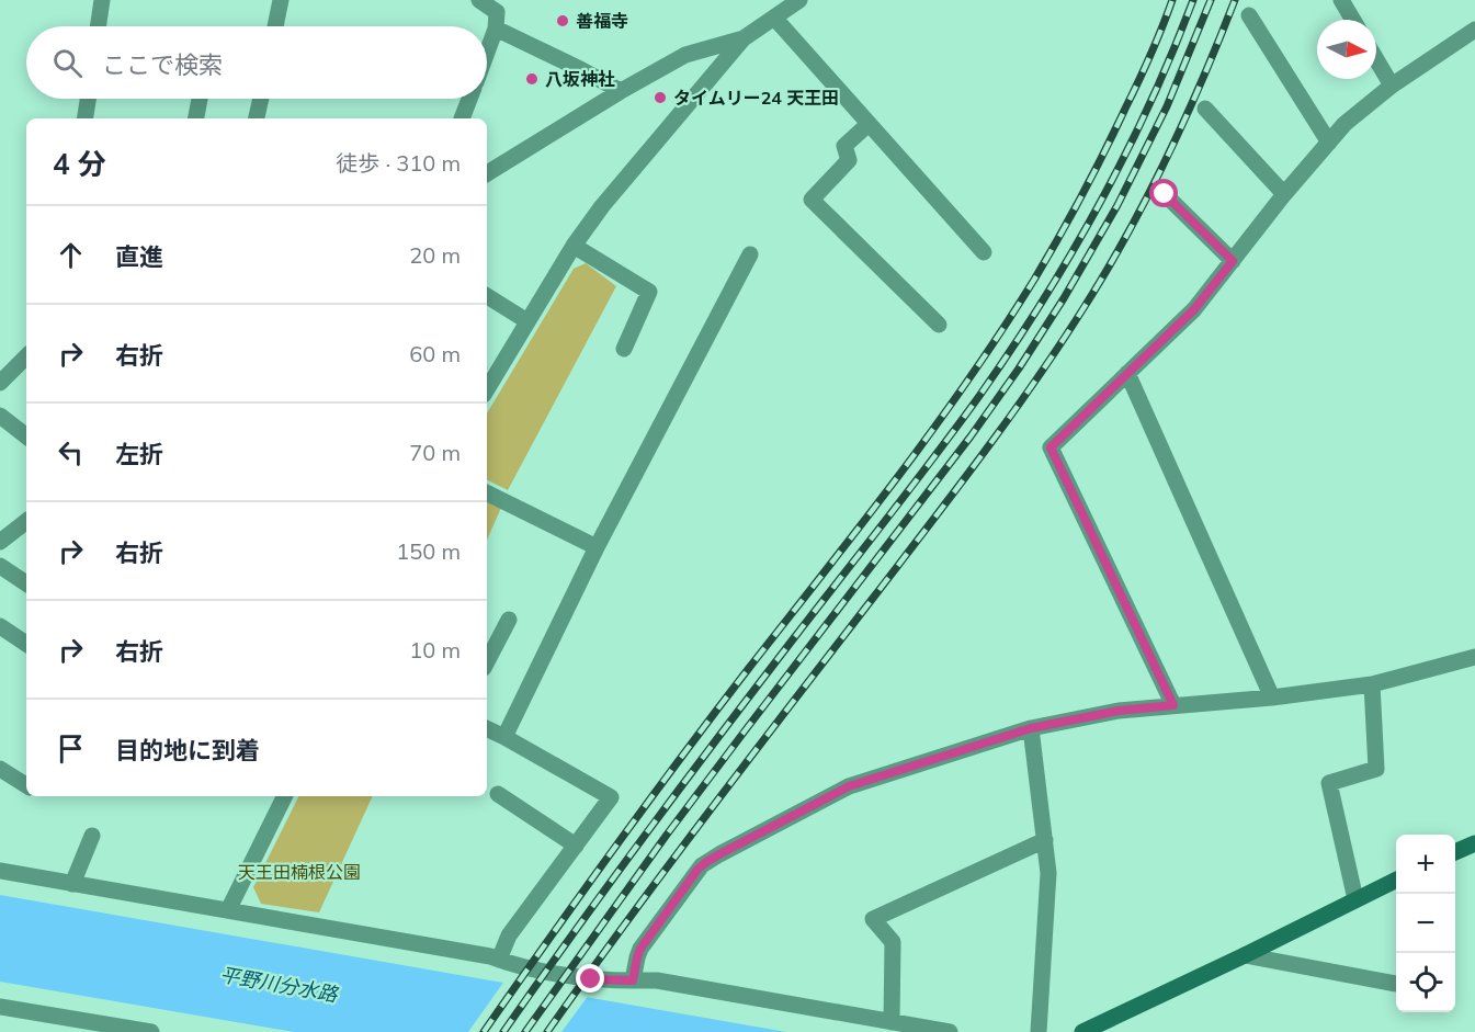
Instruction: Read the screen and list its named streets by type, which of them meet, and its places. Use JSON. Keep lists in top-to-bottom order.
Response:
{
  "water": ["平野川分水路"],
  "parks": ["天王田楠根公園"],
  "places": ["善福寺", "八坂神社", "タイムリー24 天王田"],
  "north": "right",
  "page": {
    "search": "ここで検索",
    "heading": ["4 分", "徒歩 · 310 m"],
    "list": [
      ["直進", "20 m"],
      ["右折", "60 m"],
      ["左折", "70 m"],
      ["右折", "150 m"],
      ["右折", "10 m"],
      "目的地に到着"
    ],
    "map_buttons": ["+", "−"]
  }
}
